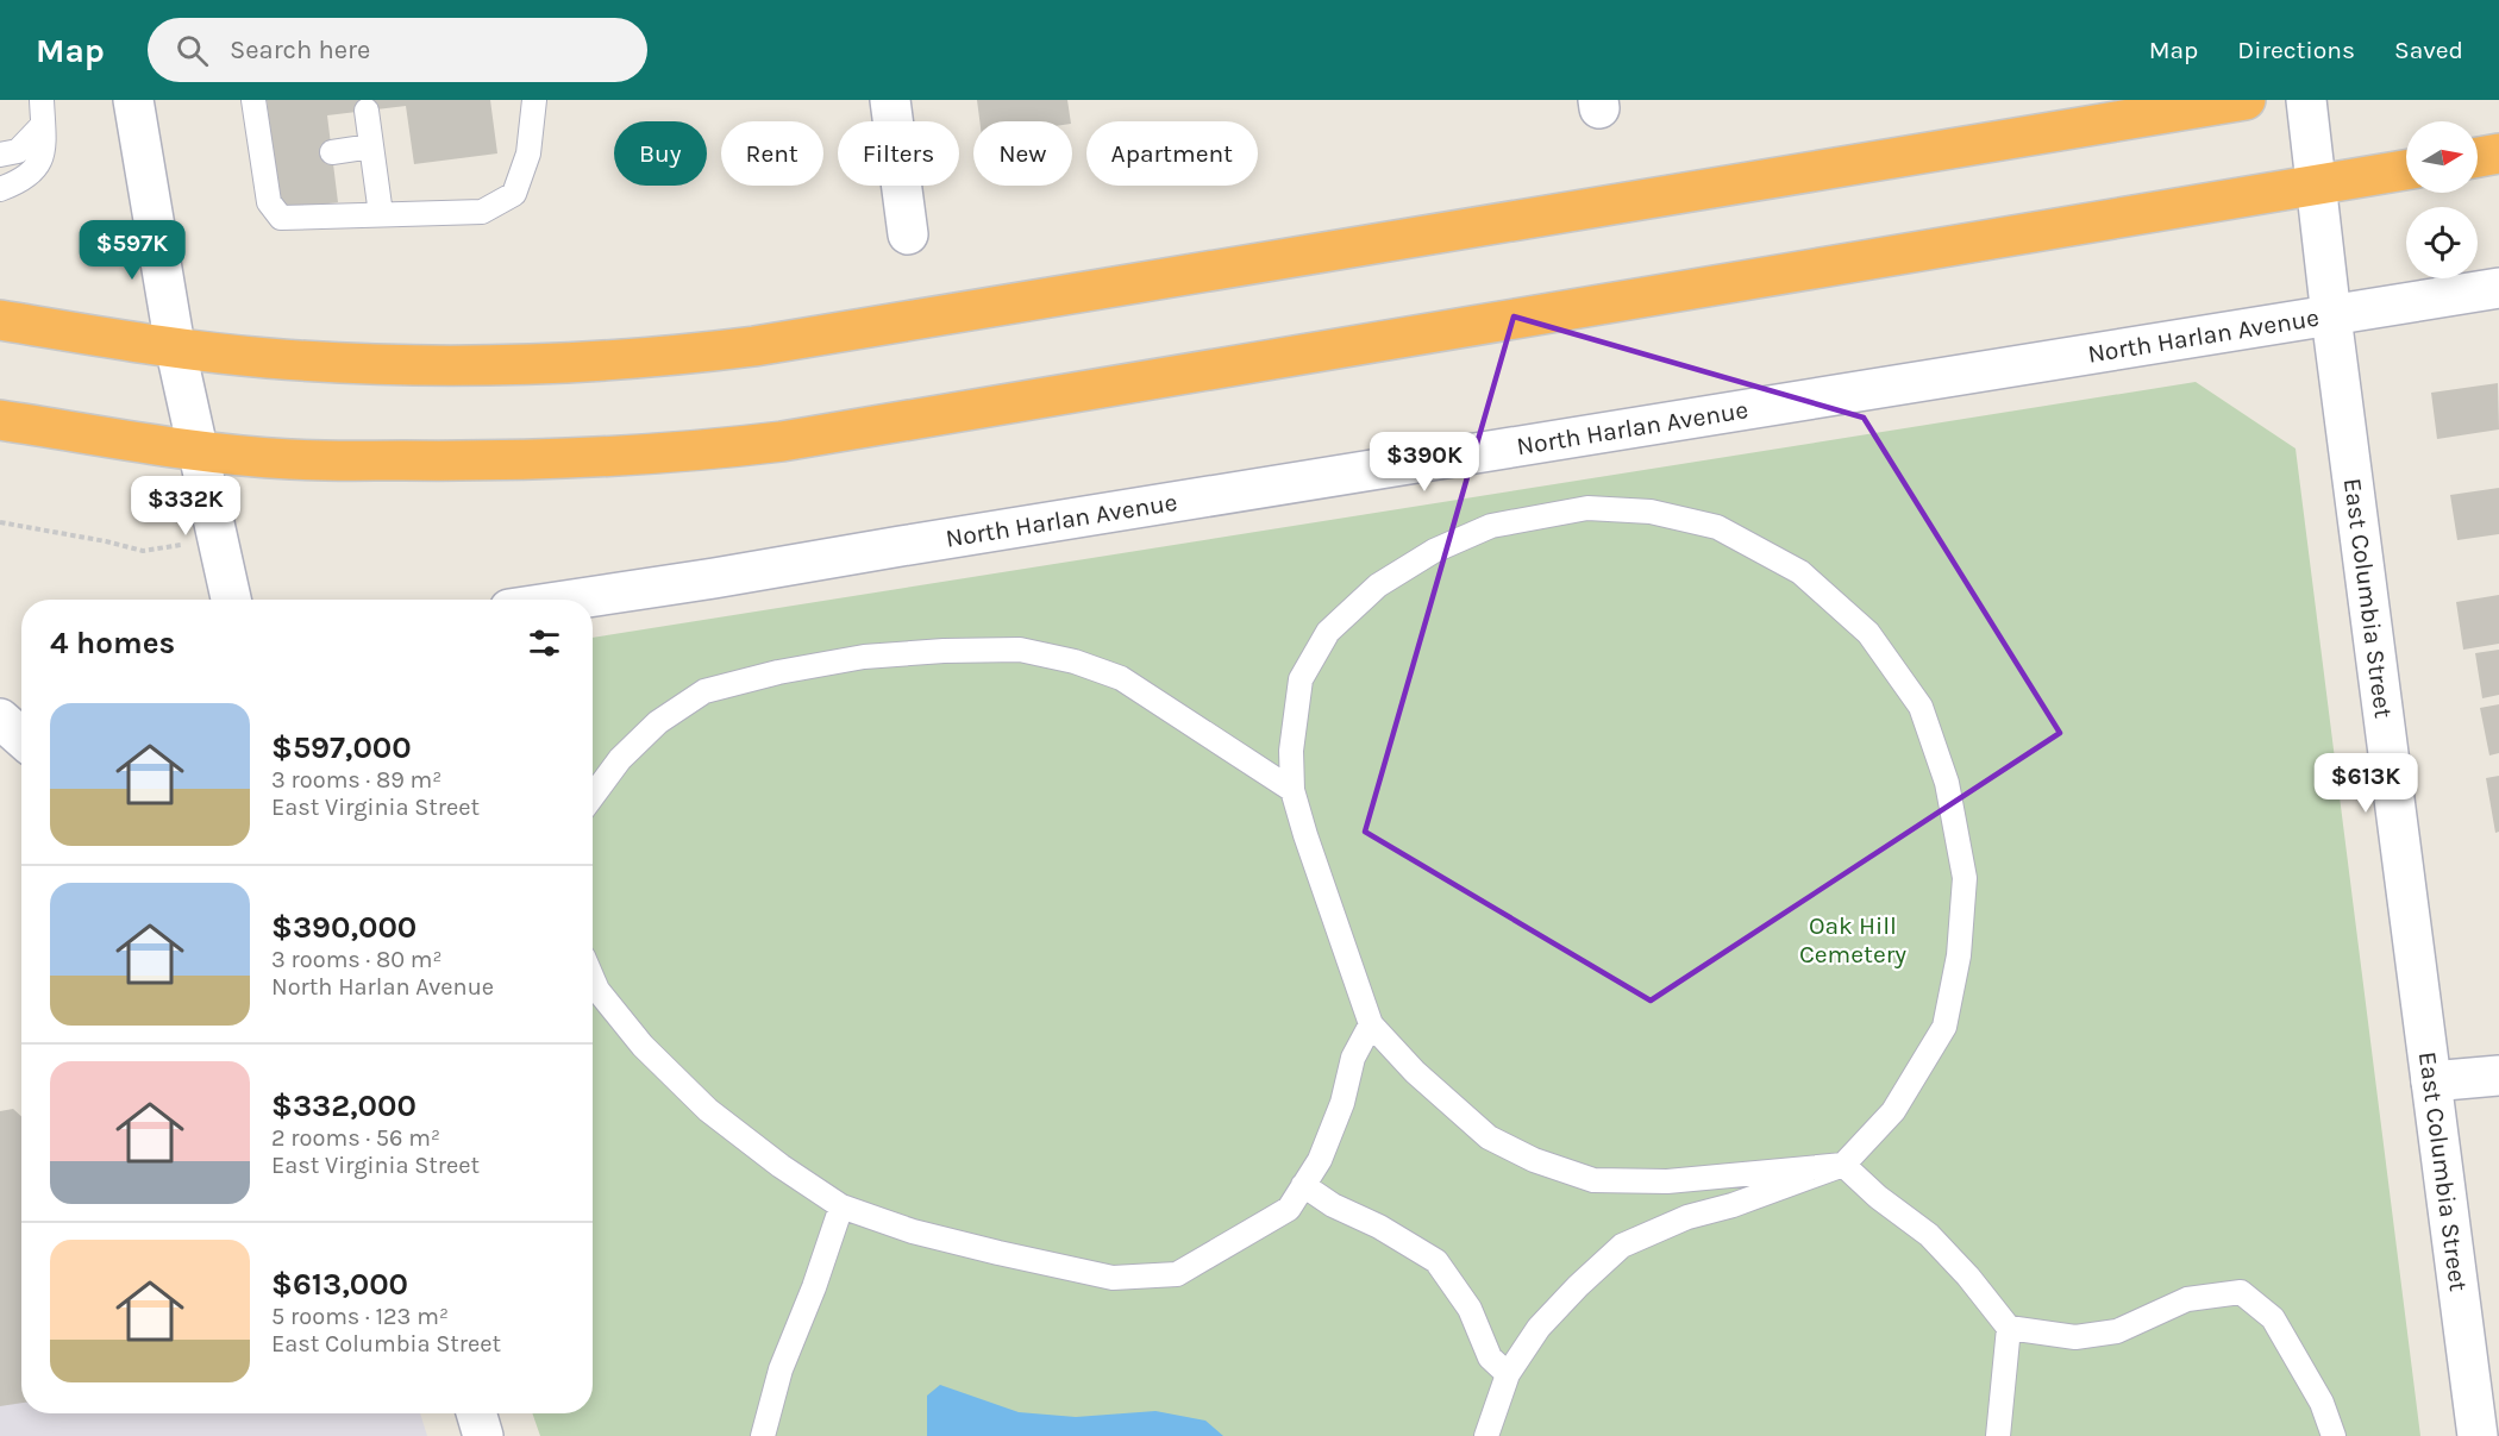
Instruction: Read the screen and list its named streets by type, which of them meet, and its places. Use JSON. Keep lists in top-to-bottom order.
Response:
{
  "streets": {
    "street": ["North Harlan Avenue", "East Columbia Street"]
  },
  "crossings": [
    ["North Harlan Avenue", "East Columbia Street"]
  ],
  "parks": ["Oak Hill Cemetery"],
  "north": "right",
  "page": {
    "header": "Map",
    "search": "Search here",
    "nav": ["Map", "Directions", "Saved"],
    "chip": [
      "Buy",
      "Rent",
      "Filters",
      "New",
      "Apartment"
    ],
    "price": [
      "$597K",
      "$390K",
      "$332K",
      "$613K"
    ],
    "heading": "4 homes",
    "list": [
      {
        "name": "$597,000",
        "note": "3 rooms · 89 m² · East Virginia Street"
      },
      {
        "name": "$390,000",
        "note": "3 rooms · 80 m² · North Harlan Avenue"
      },
      {
        "name": "$332,000",
        "note": "2 rooms · 56 m² · East Virginia Street"
      },
      {
        "name": "$613,000",
        "note": "5 rooms · 123 m² · East Columbia Street"
      }
    ]
  }
}
